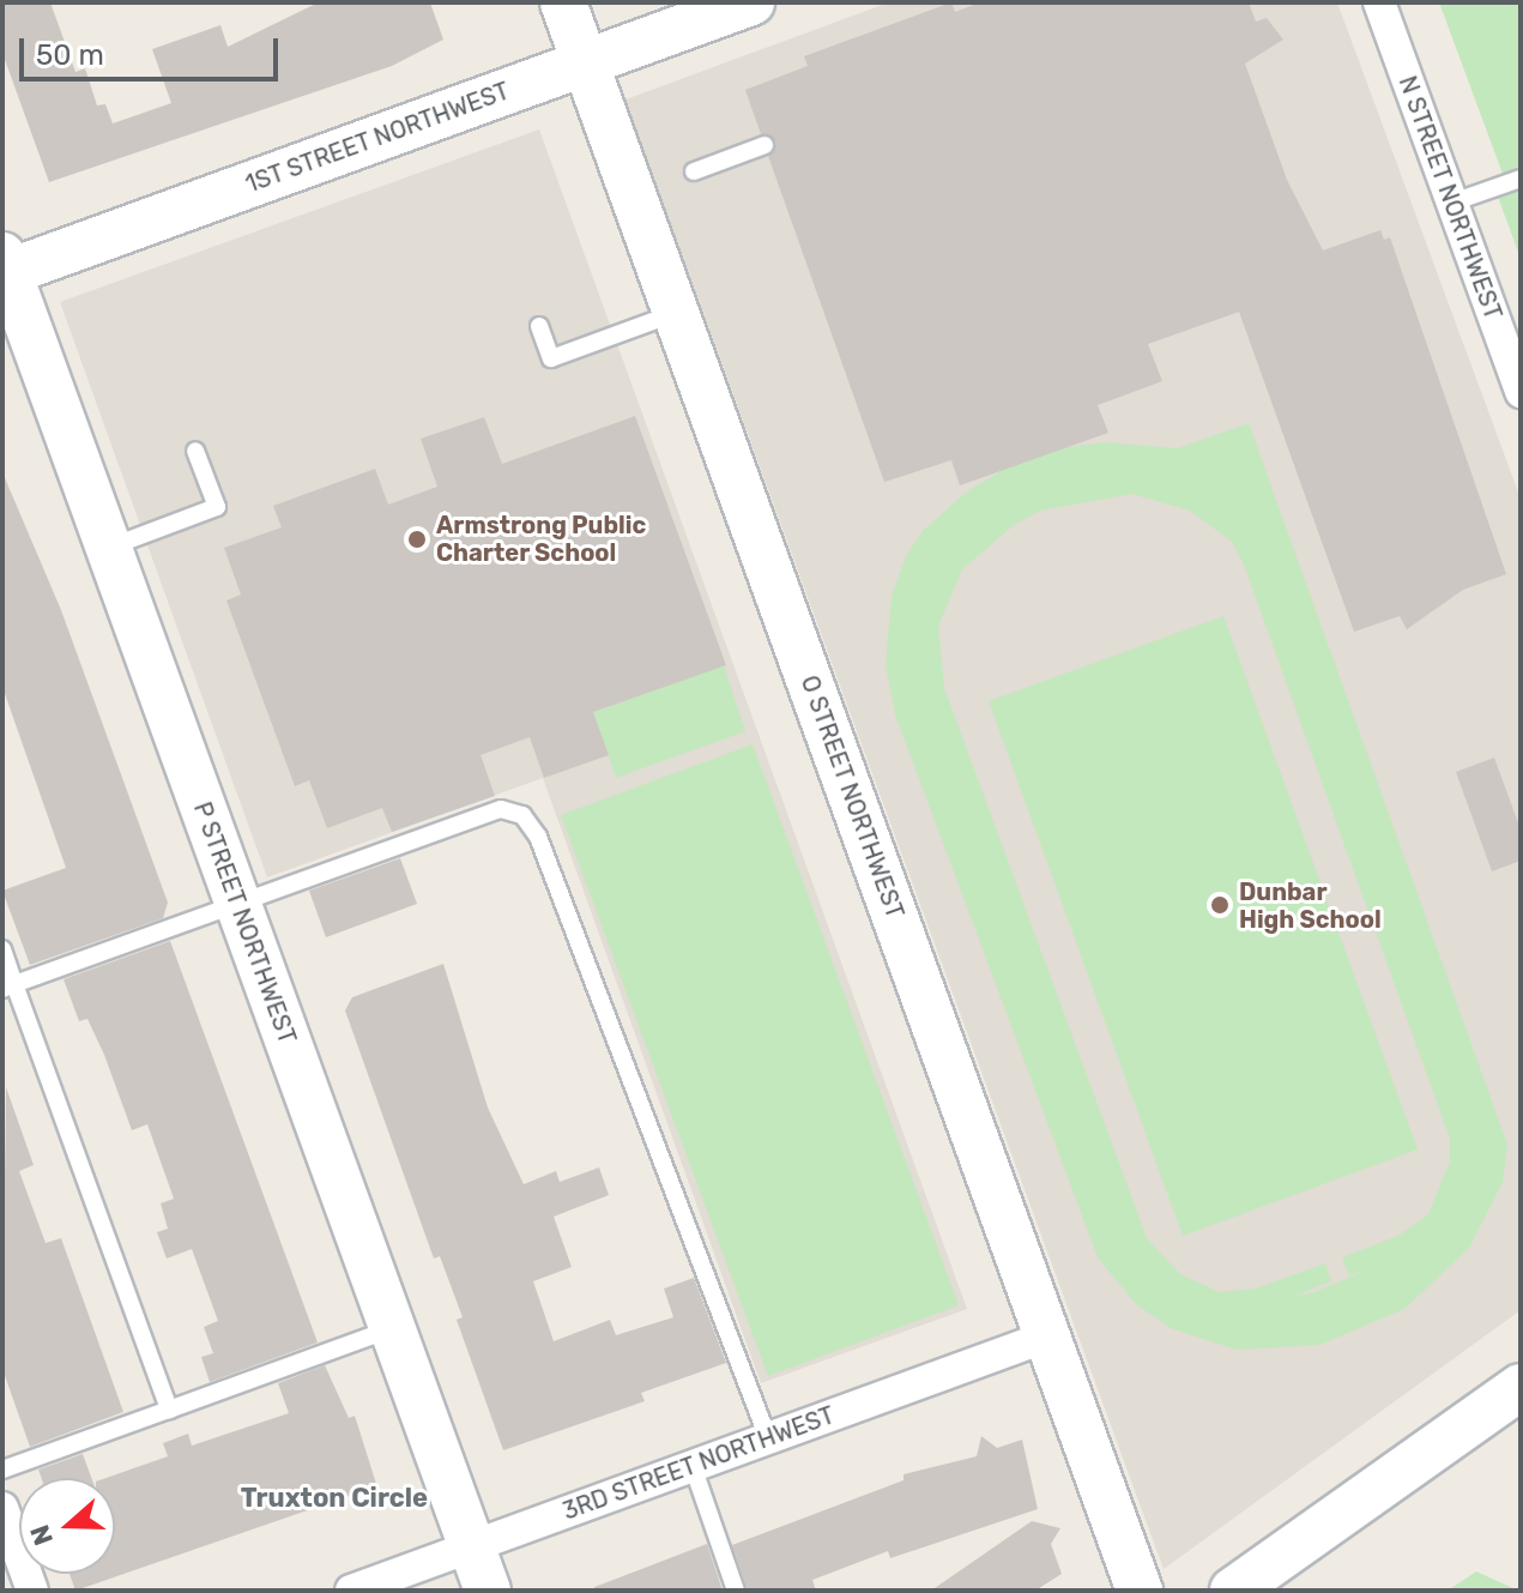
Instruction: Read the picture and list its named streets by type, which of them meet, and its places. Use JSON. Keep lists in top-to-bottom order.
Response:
{
  "streets": {
    "street": [
      "1ST STREET NORTHWEST",
      "N STREET NORTHWEST",
      "O STREET NORTHWEST",
      "P STREET NORTHWEST",
      "3RD STREET NORTHWEST"
    ]
  },
  "crossings": [
    ["1ST STREET NORTHWEST", "O STREET NORTHWEST"],
    ["1ST STREET NORTHWEST", "P STREET NORTHWEST"],
    ["O STREET NORTHWEST", "3RD STREET NORTHWEST"],
    ["P STREET NORTHWEST", "3RD STREET NORTHWEST"]
  ],
  "districts": ["Truxton Circle"],
  "places": ["Armstrong Public Charter School", "Dunbar High School"],
  "scale_bar": "50 m",
  "north": "left"
}
